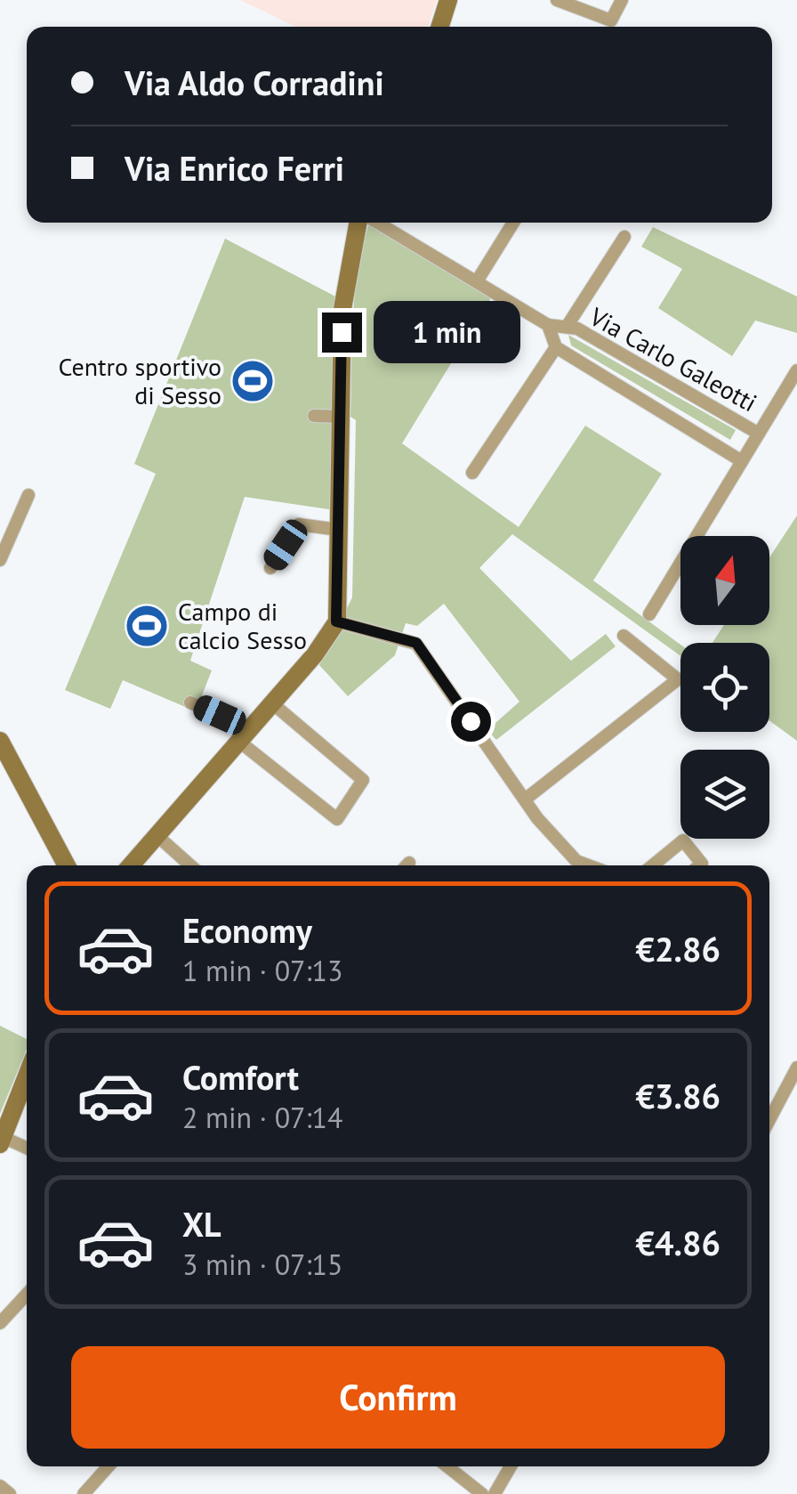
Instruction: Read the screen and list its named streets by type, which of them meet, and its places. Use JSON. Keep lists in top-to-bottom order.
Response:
{
  "streets": {
    "street": ["Via Carlo Galeotti"]
  },
  "places": {
    "sports": ["Centro sportivo di Sesso", "Campo di calcio Sesso"]
  },
  "north": "top",
  "page": {
    "banner": ["Via Aldo Corradini", "Via Enrico Ferri"],
    "bubble": "1 min",
    "list": [
      {
        "name": "Economy",
        "note": "1 min · 07:13",
        "value": "€2.86"
      },
      {
        "name": "Comfort",
        "note": "2 min · 07:14",
        "value": "€3.86"
      },
      {
        "name": "XL",
        "note": "3 min · 07:15",
        "value": "€4.86"
      }
    ],
    "buttons": "Confirm"
  }
}
